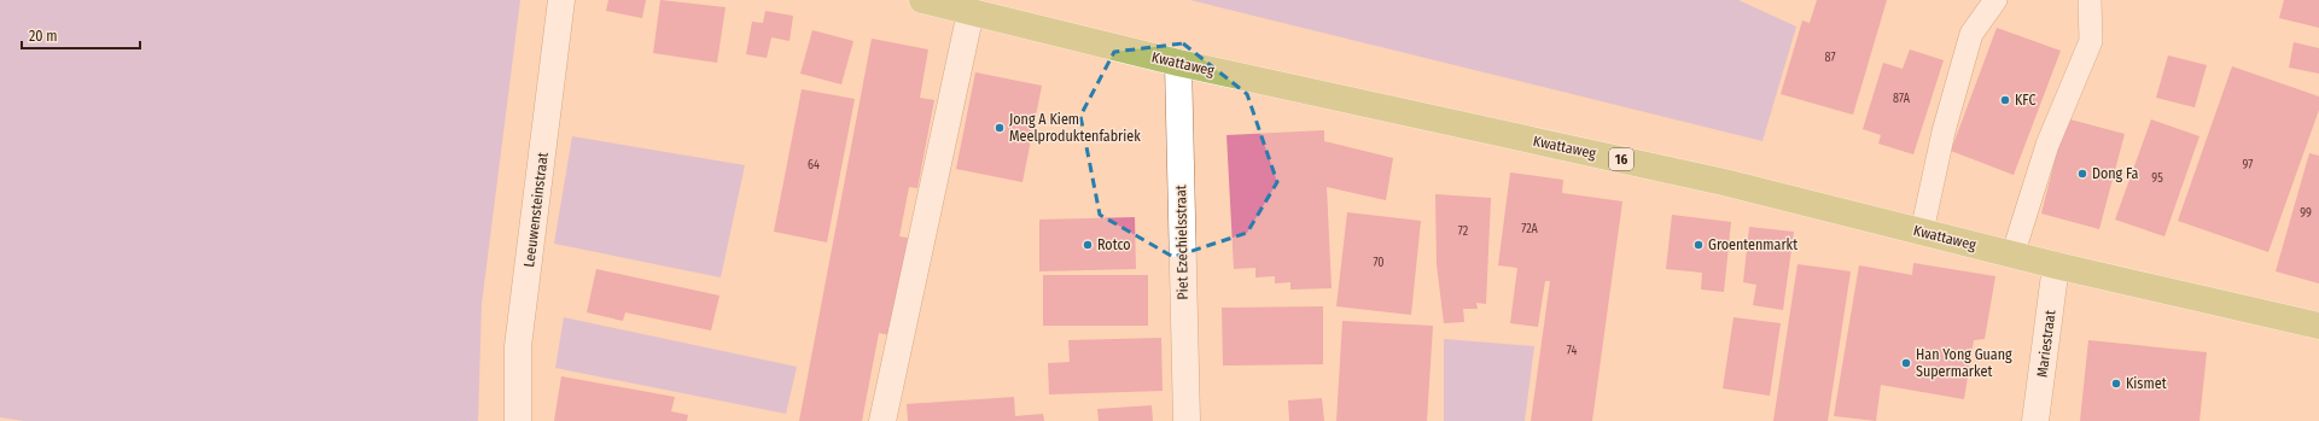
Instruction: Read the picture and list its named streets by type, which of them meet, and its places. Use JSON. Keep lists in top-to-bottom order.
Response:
{
  "streets": {
    "main road": ["Kwattaweg", "16"],
    "street": ["Leeuwensteinstraat", "Piet Ezechielsstraat", "Mariestraat"]
  },
  "crossings": [
    ["Kwattaweg", "Piet Ezechielsstraat"],
    ["Kwattaweg", "Mariestraat"]
  ],
  "places": [
    "KFC",
    "Jong A Kiem Meelproduktenfabriek",
    "Dong Fa",
    "Rotco",
    "Groentenmarkt",
    "Han Yong Guang Supermarket",
    "Kismet"
  ],
  "house_numbers": [
    "87",
    "87A",
    "64",
    "97",
    "95",
    "99",
    "72A",
    "72",
    "70",
    "74"
  ],
  "scale_bar": "20 m"
}
